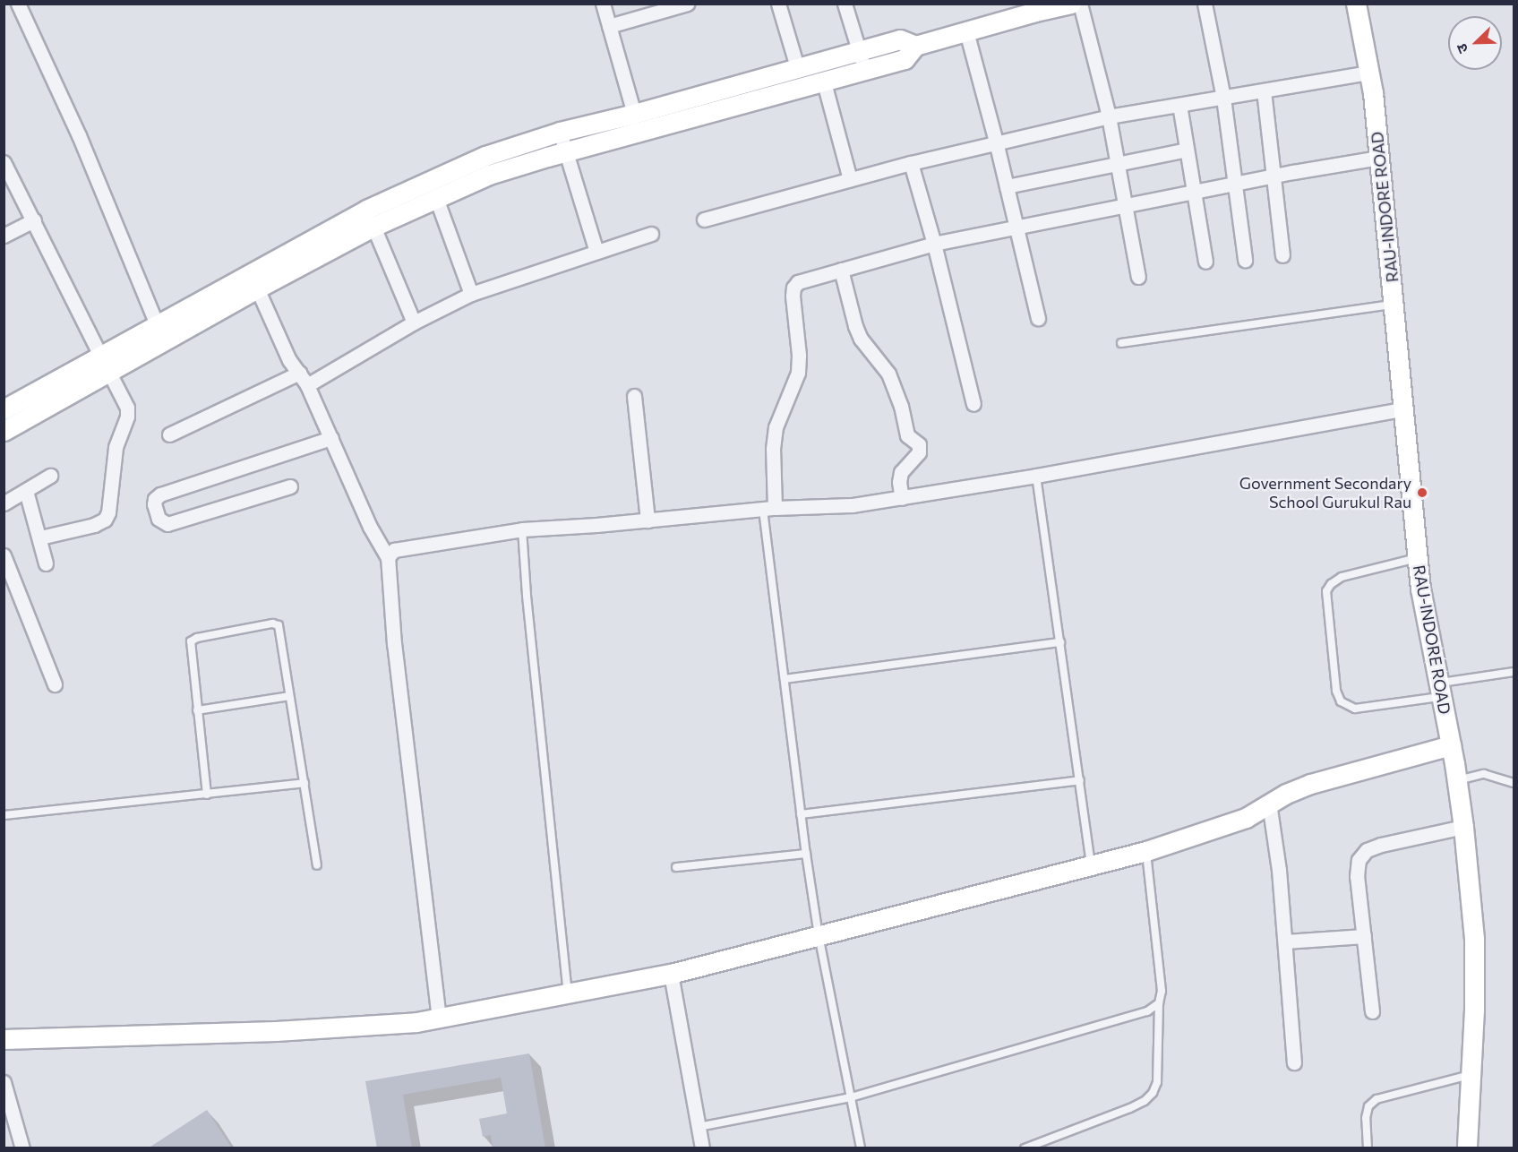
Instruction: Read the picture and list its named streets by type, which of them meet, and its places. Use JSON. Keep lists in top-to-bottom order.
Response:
{
  "streets": {
    "street": ["RAU-INDORE ROAD"]
  },
  "places": ["Government Secondary School Gurukul Rau"],
  "north": "bottom left"
}
